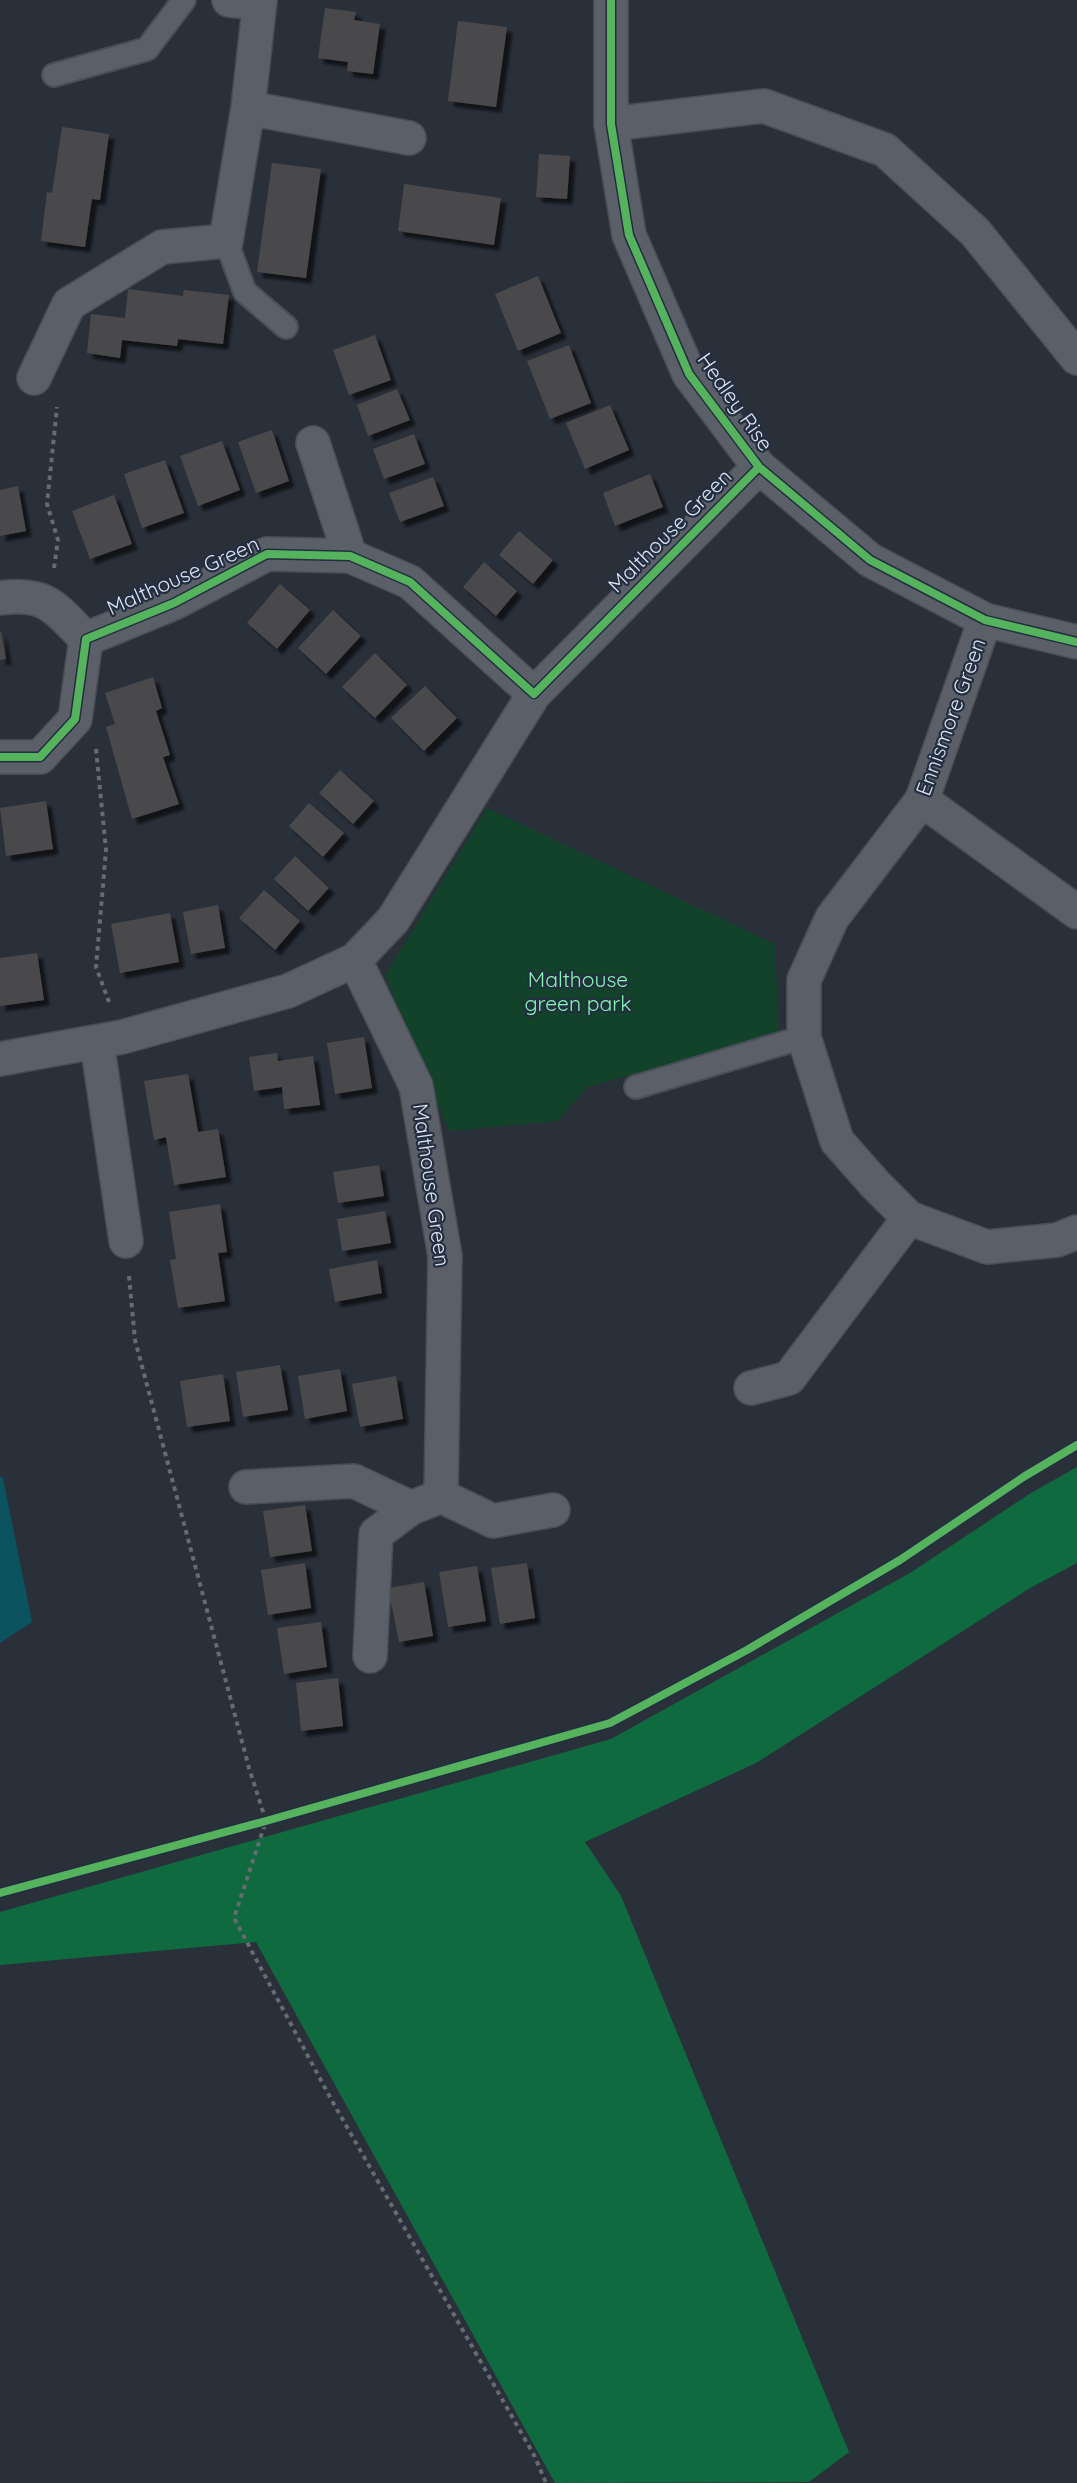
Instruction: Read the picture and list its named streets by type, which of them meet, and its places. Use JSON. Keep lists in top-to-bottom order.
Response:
{
  "streets": {
    "street": ["Hedley Rise", "Malthouse Green", "Ennismore Green"]
  },
  "crossings": [
    ["Hedley Rise", "Malthouse Green"],
    ["Hedley Rise", "Ennismore Green"]
  ],
  "parks": ["Malthouse green park"]
}
